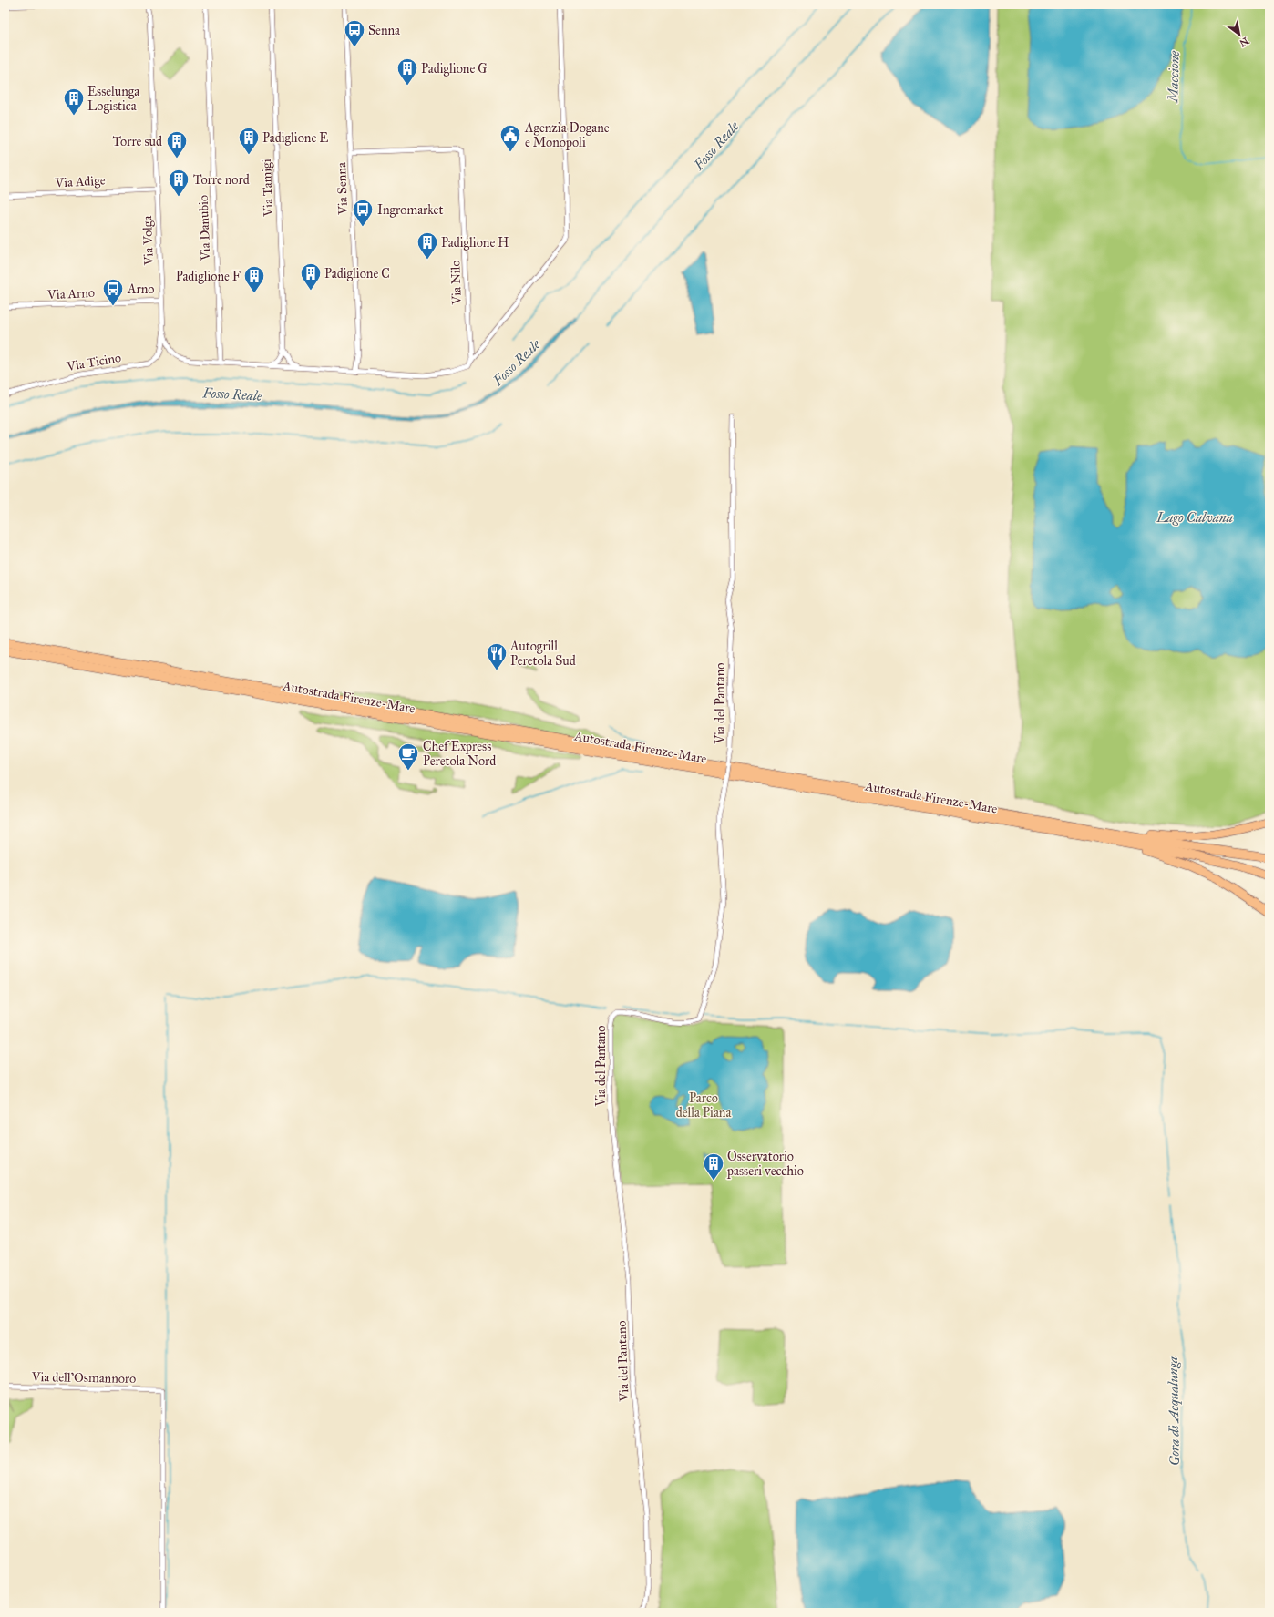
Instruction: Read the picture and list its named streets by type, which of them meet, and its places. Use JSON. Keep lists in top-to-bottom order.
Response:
{
  "streets": {
    "highway": ["Autostrada Firenze-Mare"],
    "street": [
      "Via Adige",
      "Via Tamigi",
      "Via Senna",
      "Via Danubio",
      "Via Volga",
      "Via Nilo",
      "Via Arno",
      "Via Ticino",
      "Via del Pantano",
      "Via dell'Osmannoro"
    ]
  },
  "crossings": [
    ["Via Adige", "Via Volga"],
    ["Via Tamigi", "Via Volga"],
    ["Via Senna", "Via Volga"],
    ["Via Senna", "Via Nilo"],
    ["Via Danubio", "Via Volga"],
    ["Via Volga", "Via Arno"],
    ["Via Volga", "Via Ticino"]
  ],
  "water": [
    "Maccione",
    "Fosso Reale",
    "Lago Calvana",
    "Gora di Acqualunga"
  ],
  "parks": ["Parco della Piana"],
  "places": {
    "bus stop": ["Senna", "Ingromarket", "Arno"],
    "building": [
      "Padiglione G",
      "Esselunga Logistica",
      "Padiglione E",
      "Torre sud",
      "Torre nord",
      "Padiglione H",
      "Padiglione C",
      "Padiglione F",
      "Osservatorio passeri vecchio"
    ],
    "public building": ["Agenzia Dogane e Monopoli"],
    "restaurant": ["Autogrill Peretola Sud"],
    "cafe": ["Chef Express Peretola Nord"]
  },
  "north": "bottom right"
}
